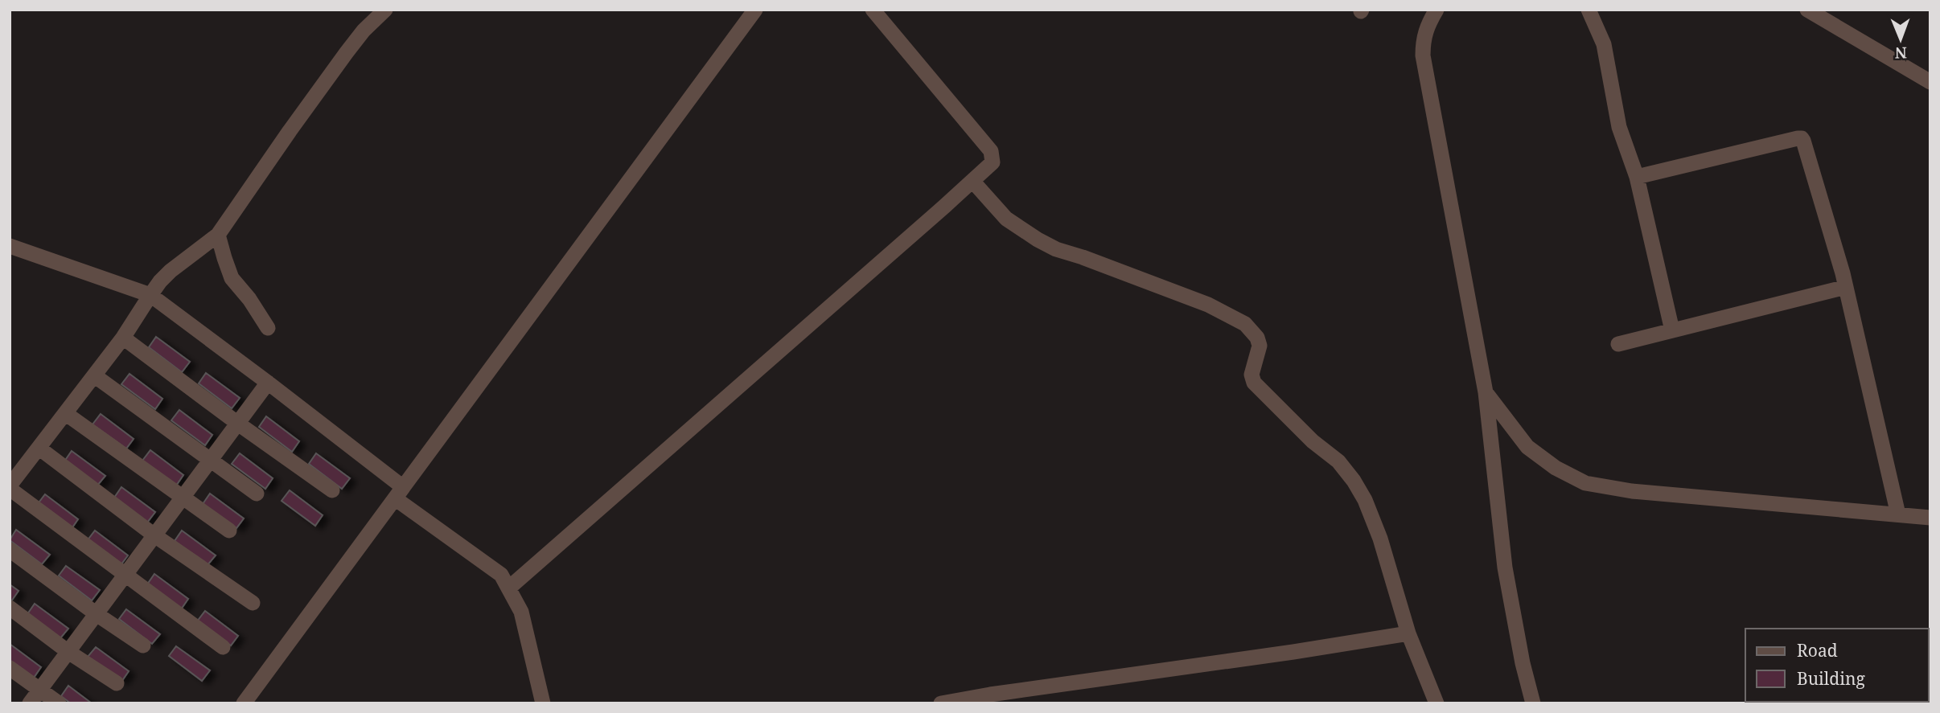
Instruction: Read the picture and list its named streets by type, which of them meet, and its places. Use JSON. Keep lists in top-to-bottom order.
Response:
{
  "legend": ["Road", "Building"],
  "north": "bottom"
}
